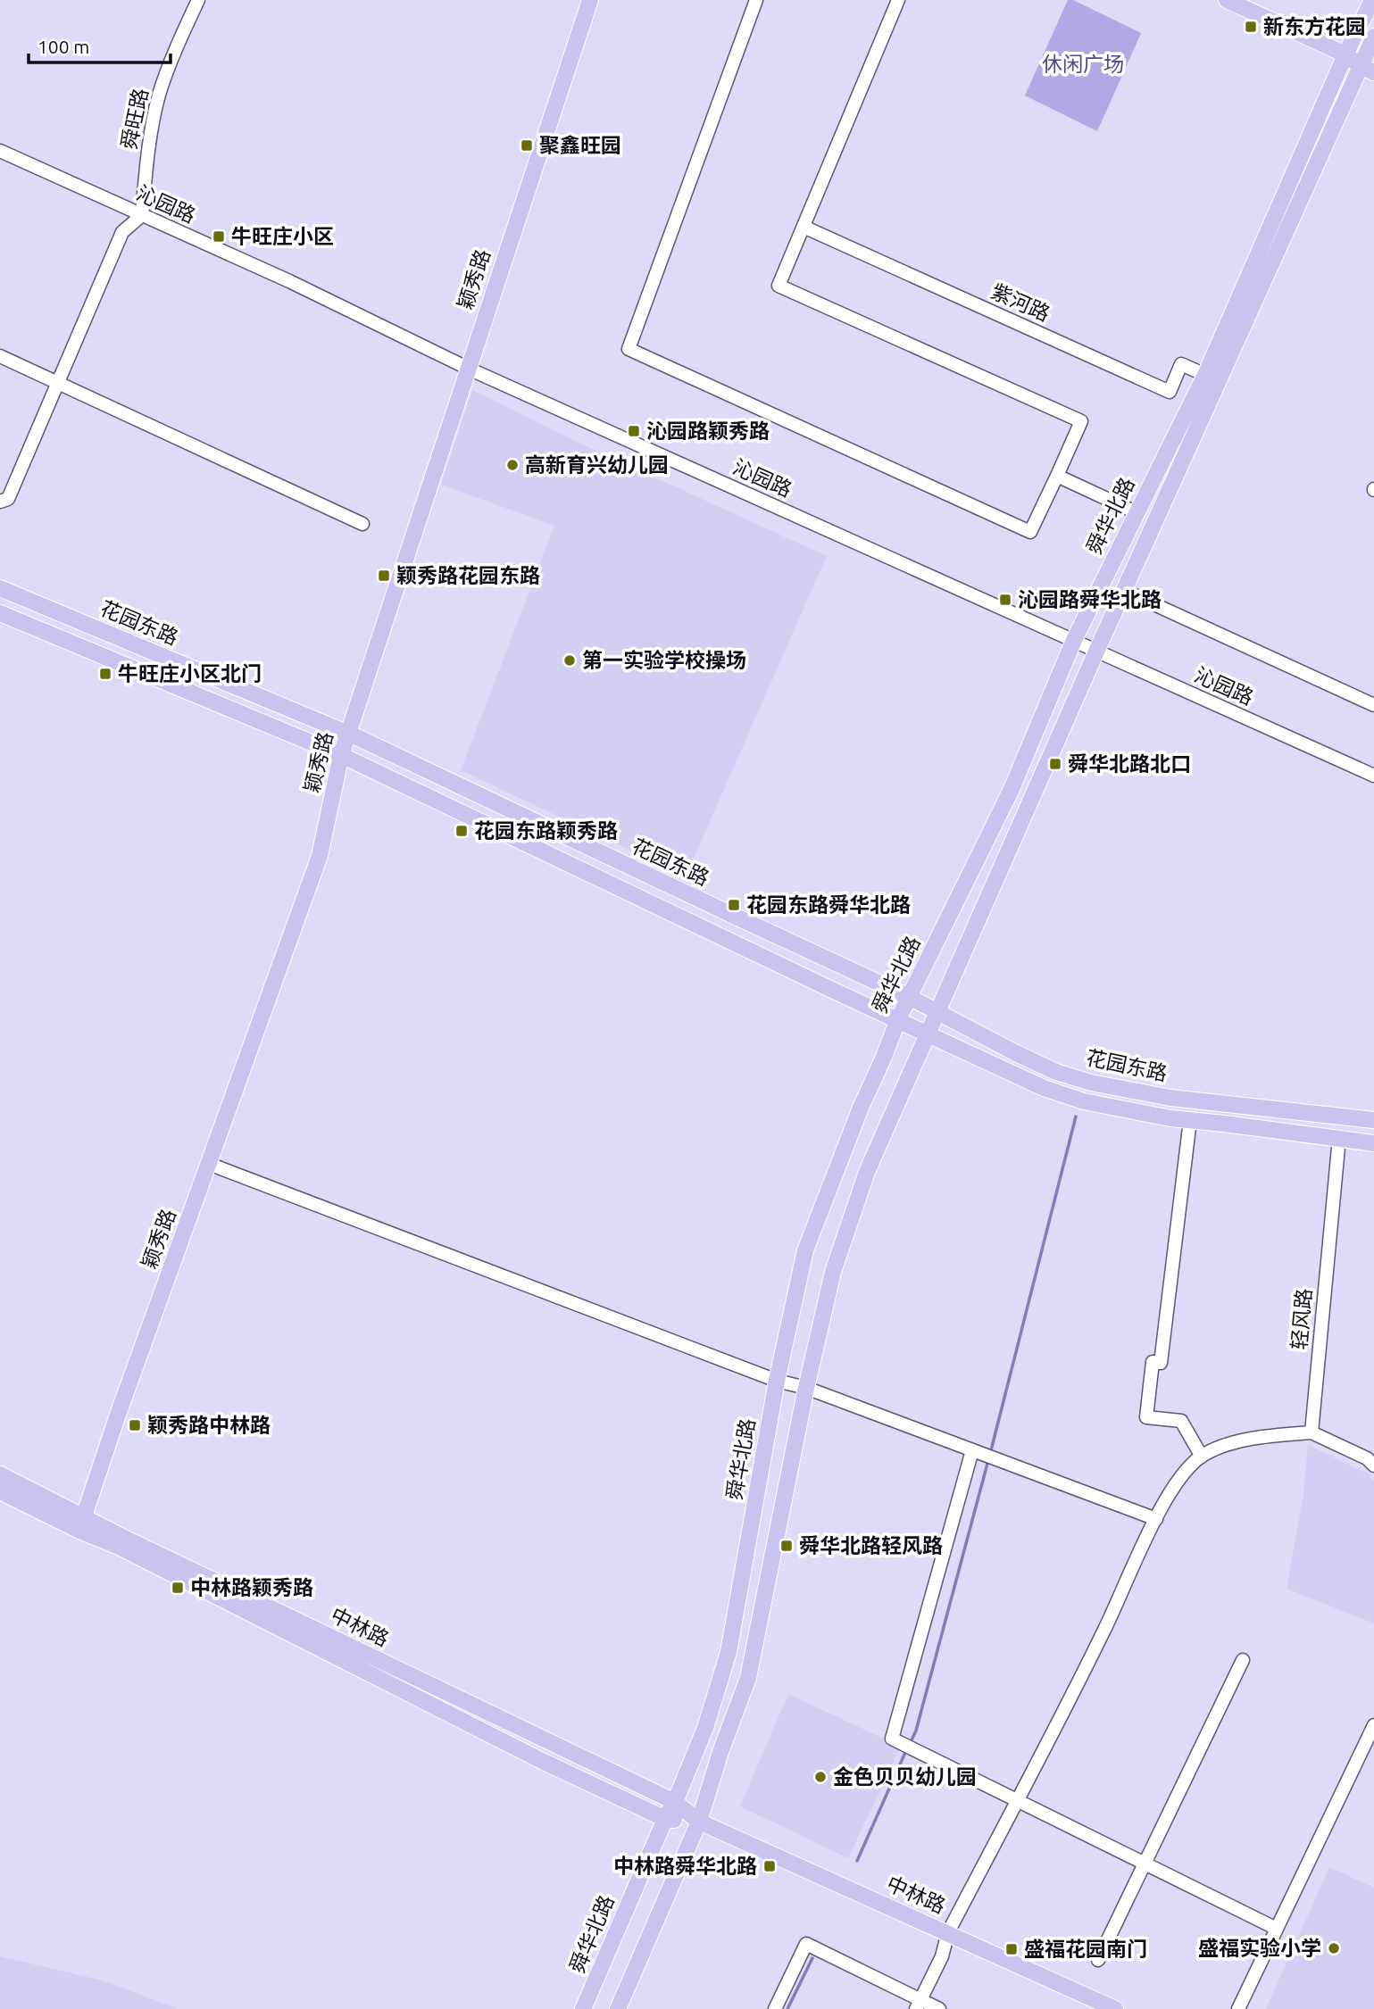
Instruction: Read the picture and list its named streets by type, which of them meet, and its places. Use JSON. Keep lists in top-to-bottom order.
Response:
{
  "streets": {
    "main road": [
      "颖秀路",
      "舜华北路",
      "花园东路",
      "中林路"
    ],
    "street": [
      "舜旺路",
      "沁园路",
      "紫河路",
      "轻风路"
    ]
  },
  "crossings": [
    ["舜旺路", "沁园路"],
    ["沁园路", "颖秀路"],
    ["沁园路", "舜华北路"],
    ["颖秀路", "花园东路"],
    ["颖秀路", "中林路"],
    ["紫河路", "舜华北路"],
    ["舜华北路", "花园东路"],
    ["舜华北路", "中林路"]
  ],
  "parks": ["休闲广场"],
  "places": {
    "transit": [
      "新东方花园",
      "聚鑫旺园",
      "牛旺庄小区",
      "沁园路颖秀路",
      "颖秀路花园东路",
      "沁园路舜华北路",
      "牛旺庄小区北门",
      "舜华北路北口",
      "花园东路颖秀路",
      "花园东路舜华北路",
      "颖秀路中林路",
      "舜华北路轻风路",
      "中林路颖秀路",
      "中林路舜华北路",
      "盛福花园南门"
    ],
    "other": [
      "高新育兴幼儿园",
      "第一实验学校操场",
      "金色贝贝幼儿园",
      "盛福实验小学"
    ]
  },
  "scale_bar": "100 m"
}
